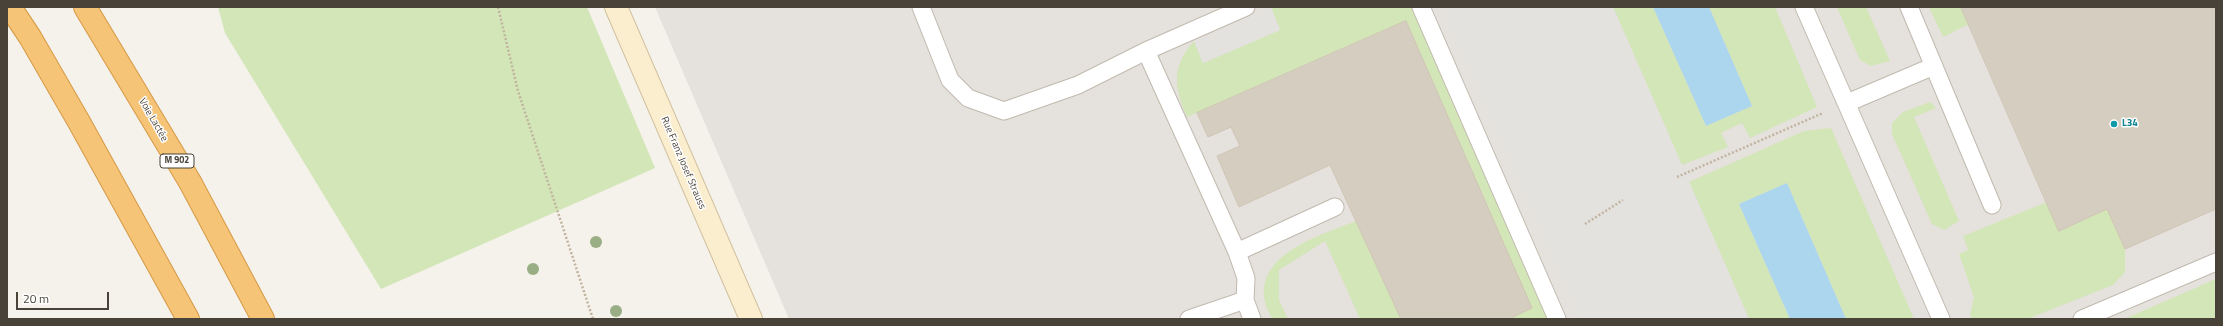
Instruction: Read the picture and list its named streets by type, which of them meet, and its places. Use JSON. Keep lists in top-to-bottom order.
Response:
{
  "streets": {
    "highway": ["Voie Lactée", "M 902"],
    "street": ["Rue Franz Josef Strauss"]
  },
  "places": ["L34"],
  "scale_bar": "20 m"
}
